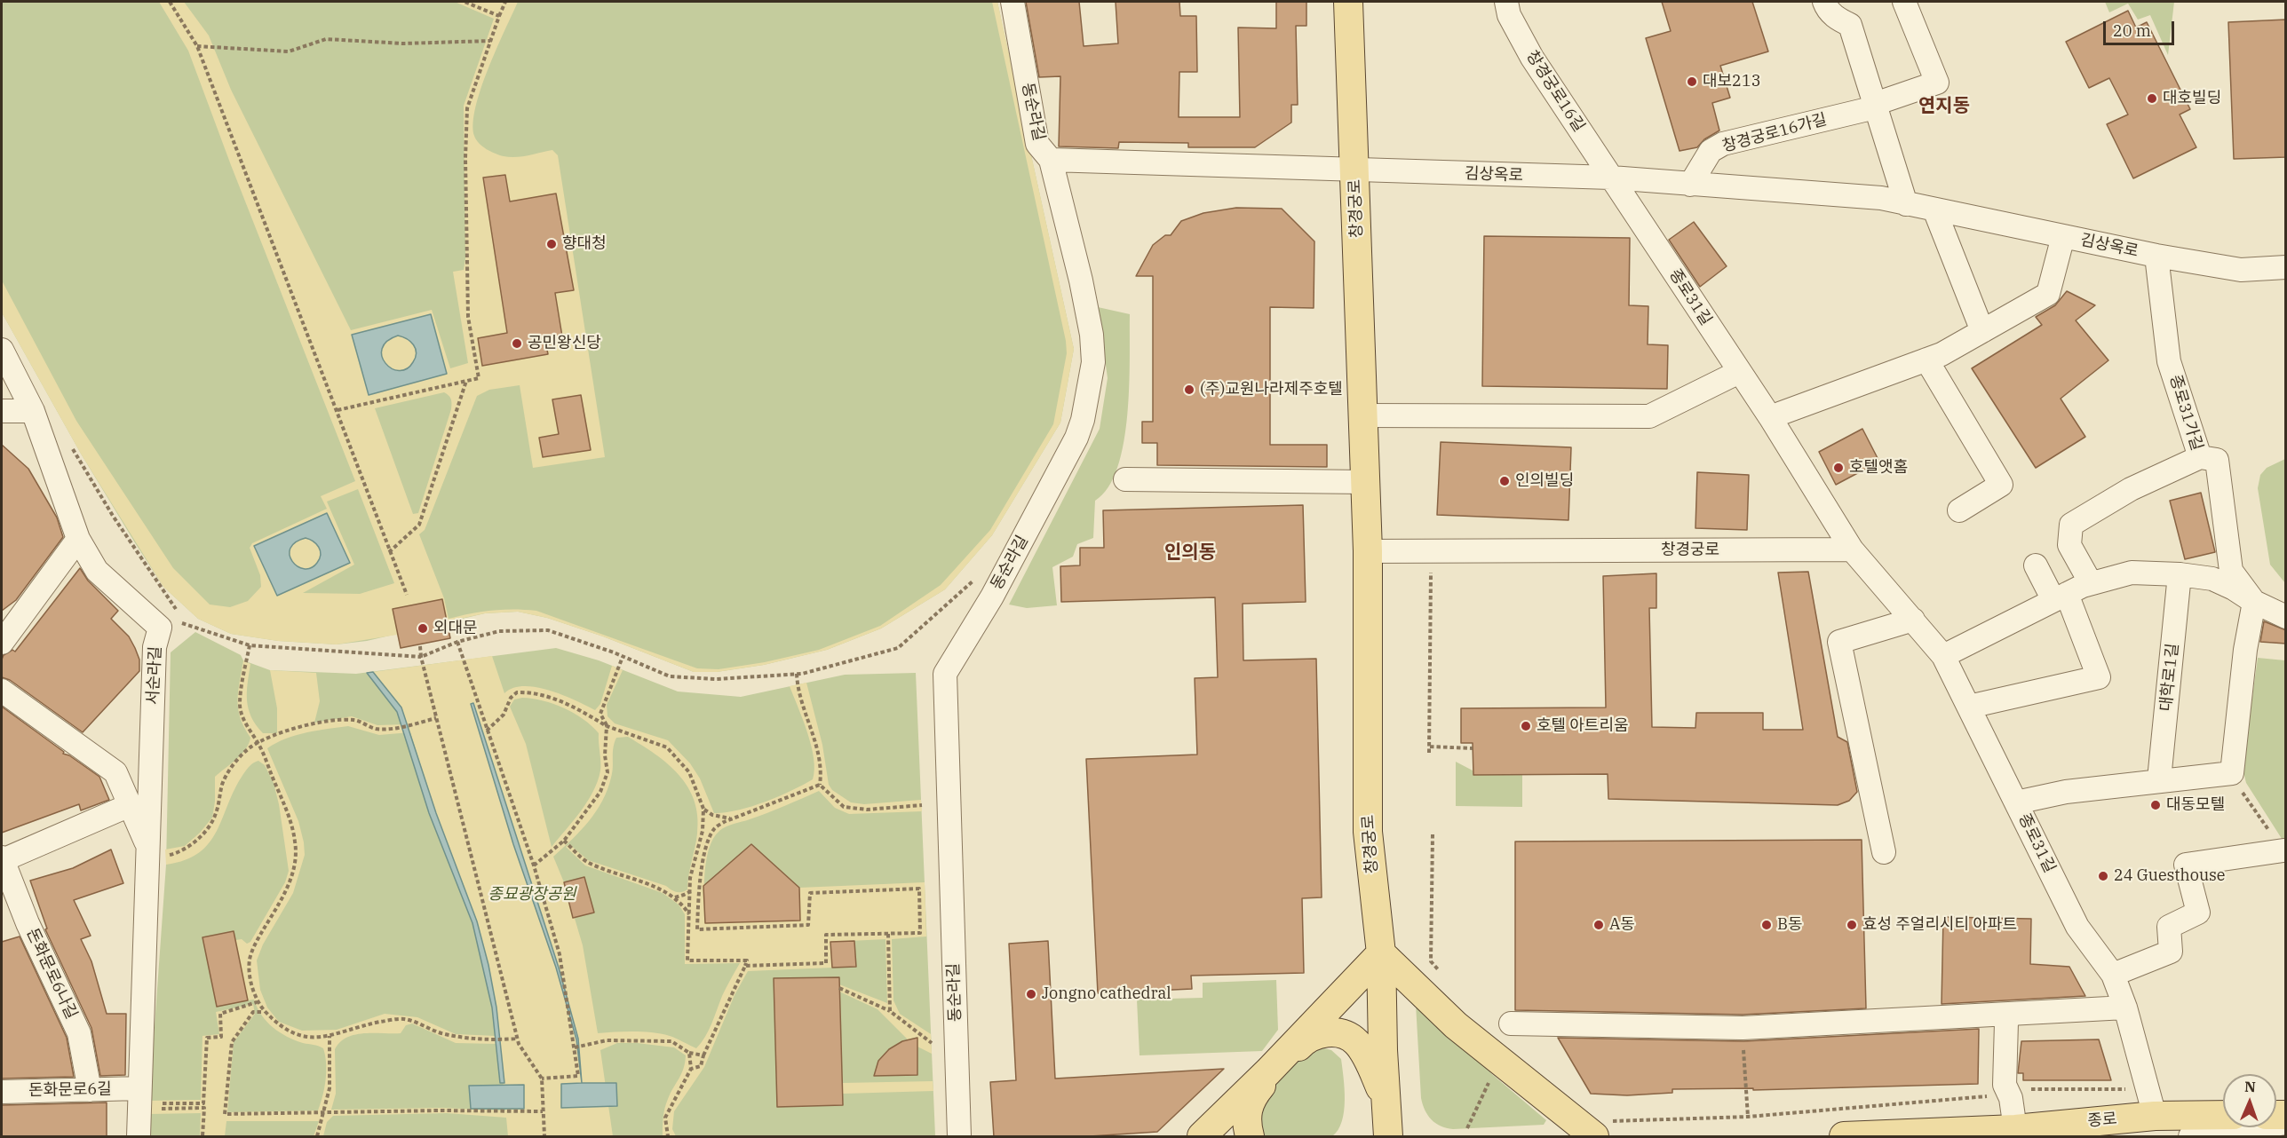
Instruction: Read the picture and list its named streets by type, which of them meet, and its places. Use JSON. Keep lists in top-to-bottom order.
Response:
{
  "streets": {
    "main road": ["창경궁로", "종로"],
    "street": [
      "창경궁로16길",
      "동순라길",
      "창경궁로16가길",
      "김상옥로",
      "종로31길",
      "종로31가길",
      "서순라길",
      "대학로1길",
      "돈화문로6나길",
      "돈화문로6길"
    ]
  },
  "crossings": [
    ["창경궁로16길", "김상옥로"],
    ["창경궁로16길", "종로31길"],
    ["창경궁로16가길", "김상옥로"],
    ["김상옥로", "종로31길"],
    ["김상옥로", "종로31가길"],
    ["창경궁로", "종로31길"],
    ["종로31길", "종로"],
    ["서순라길", "돈화문로6나길"],
    ["서순라길", "돈화문로6길"],
    ["돈화문로6나길", "돈화문로6길"]
  ],
  "districts": ["연지동", "인의동"],
  "parks": ["종묘광장공원"],
  "places": [
    "대보213",
    "대호빌딩",
    "향대청",
    "공민왕신당",
    "(주)교원나라제주호텔",
    "호텔앳홈",
    "인의빌딩",
    "외대문",
    "호텔 아트리움",
    "대동모텔",
    "24 Guesthouse",
    "A동",
    "B동",
    "효성 주얼리시티 아파트",
    "Jongno cathedral"
  ],
  "scale_bar": "20 m",
  "north": "top"
}
